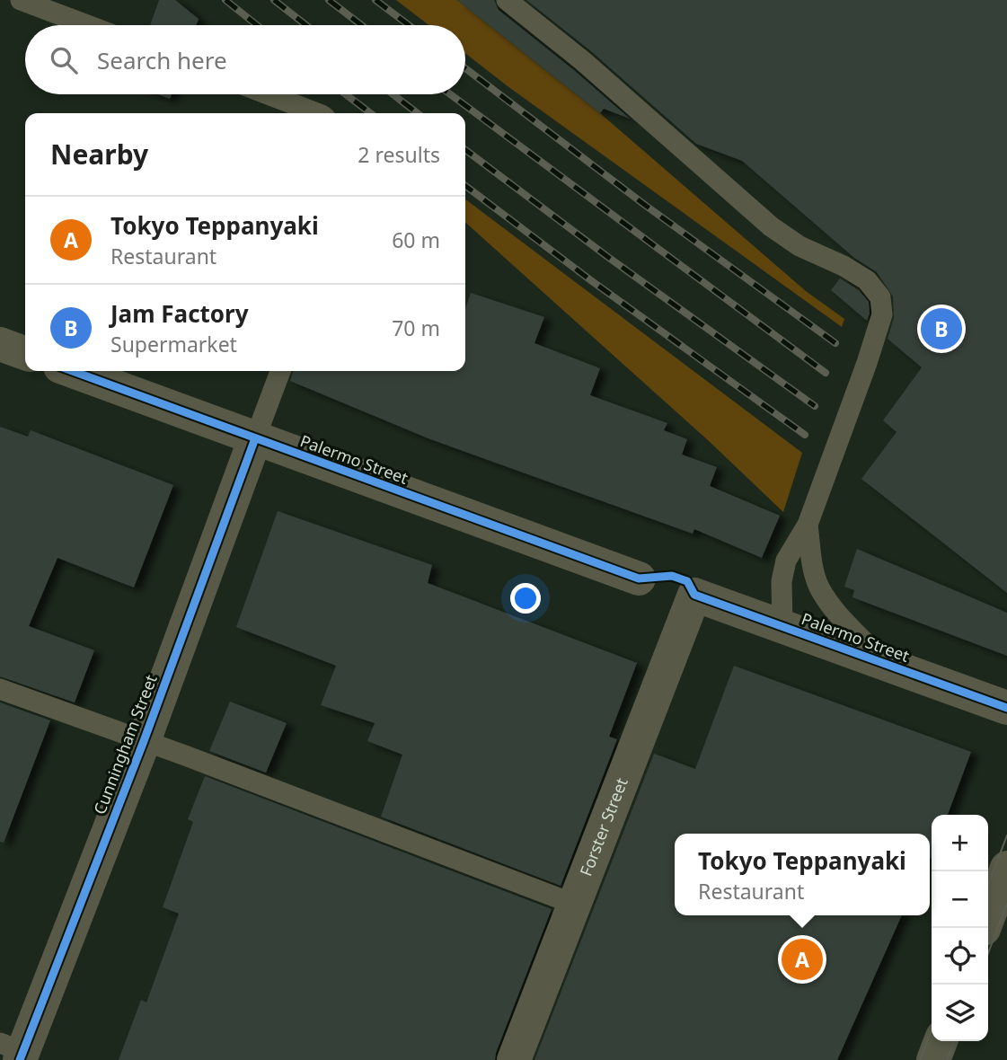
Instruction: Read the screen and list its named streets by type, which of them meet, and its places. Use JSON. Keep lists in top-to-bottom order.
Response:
{
  "streets": {
    "street": ["Palermo Street", "Cunningham Street", "Forster Street"]
  },
  "crossings": [
    ["Palermo Street", "Cunningham Street"],
    ["Palermo Street", "Forster Street"]
  ],
  "page": {
    "search": "Search here",
    "heading": ["Nearby", "2 results"],
    "list": [
      {
        "mark": "A",
        "name": "Tokyo Teppanyaki",
        "note": "Restaurant",
        "value": "60 m"
      },
      {
        "mark": "B",
        "name": "Jam Factory",
        "note": "Supermarket",
        "value": "70 m"
      }
    ],
    "pins": ["B", "A"],
    "map_buttons": ["+", "−"],
    "popup": ["Tokyo Teppanyaki", "Restaurant"]
  }
}
